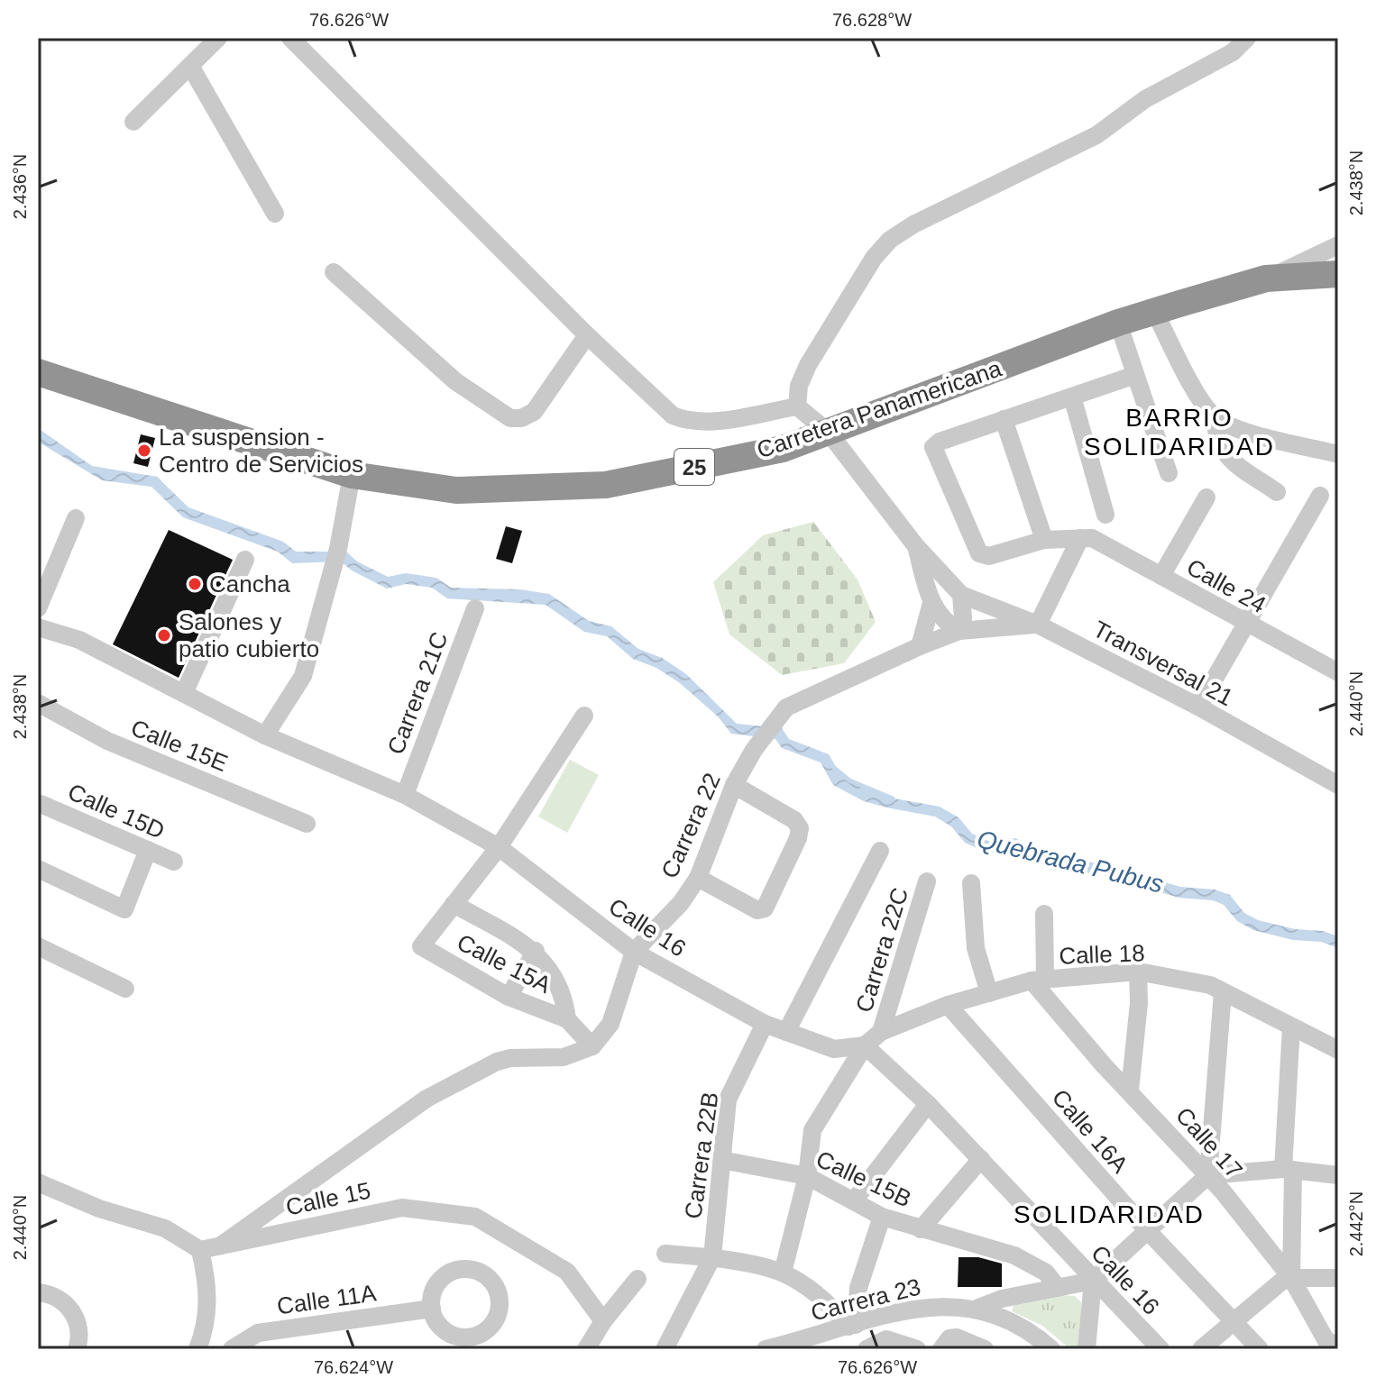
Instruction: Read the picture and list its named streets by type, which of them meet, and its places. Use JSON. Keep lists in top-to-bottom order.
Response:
{
  "streets": {
    "highway": ["Carretera Panamericana", "25"],
    "street": [
      "Calle 24",
      "Transversal 21",
      "Carrera 21C",
      "Calle 15E",
      "Calle 15D",
      "Carrera 22",
      "Calle 16",
      "Carrera 22C",
      "Calle 18",
      "Calle 15A",
      "Calle 16A",
      "Calle 17",
      "Carrera 22B",
      "Calle 15B",
      "Calle 15",
      "Calle 11A",
      "Carrera 23"
    ]
  },
  "crossings": [
    ["Carretera Panamericana", "Transversal 21"],
    ["Transversal 21", "Carrera 22"],
    ["Carrera 21C", "Calle 16"],
    ["Carrera 22", "Calle 16"],
    ["Carrera 22", "Calle 15A"],
    ["Calle 16", "Calle 18"],
    ["Calle 16", "Carrera 22B"],
    ["Carrera 22C", "Calle 18"],
    ["Calle 18", "Calle 16A"],
    ["Calle 18", "Calle 17"],
    ["Carrera 22B", "Calle 15B"]
  ],
  "districts": ["BARRIO SOLIDARIDAD", "SOLIDARIDAD"],
  "water": ["Quebrada Pubus"],
  "places": ["La suspension - Centro de Servicios", "Cancha", "Salones y patio cubierto"],
  "coordinates": [
    "76.626°W",
    "76.628°W",
    "2.438°N",
    "2.436°N",
    "2.440°N",
    "2.442°N",
    "76.624°W"
  ]
}
